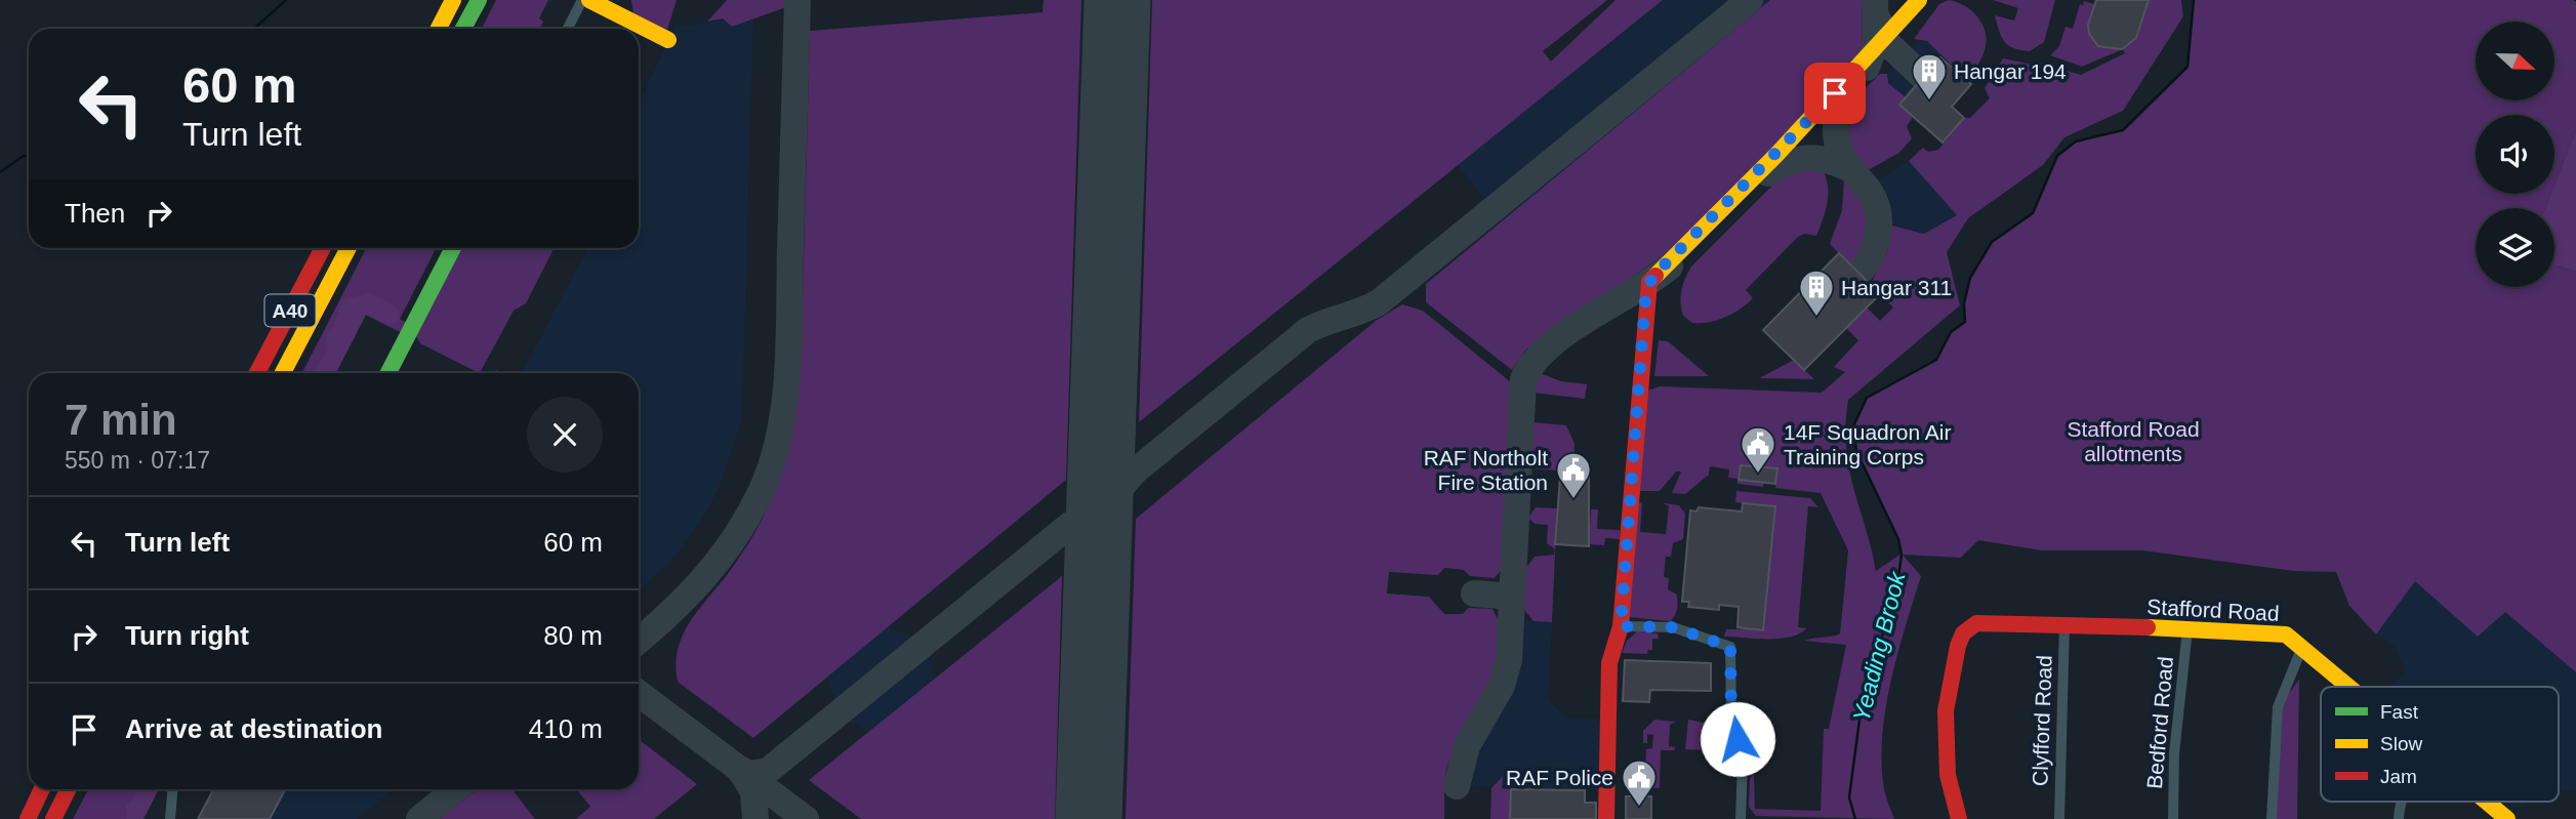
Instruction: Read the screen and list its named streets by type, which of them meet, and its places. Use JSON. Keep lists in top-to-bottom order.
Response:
{
  "streets": {
    "main road": ["A40", "Stafford Road"],
    "street": ["Clyfford Road", "Bedford Road"]
  },
  "crossings": [
    ["Stafford Road", "Clyfford Road"],
    ["Stafford Road", "Bedford Road"]
  ],
  "water": ["Yeading Brook"],
  "parks": ["Stafford Road allotments"],
  "places": {
    "building": ["Hangar 194", "Hangar 311"],
    "public building": ["14F Squadron Air Training Corps", "RAF Northolt Fire Station", "RAF Police"]
  },
  "legend": ["Fast", "Slow", "Jam"],
  "north": "right",
  "page": {
    "turn": ["60 m", "Turn left"],
    "then": "Then",
    "heading": ["7 min", "550 m · 07:17"],
    "list": [
      {
        "name": "Turn left",
        "value": "60 m"
      },
      {
        "name": "Turn right",
        "value": "80 m"
      },
      {
        "name": "Arrive at destination",
        "value": "410 m"
      }
    ]
  }
}
